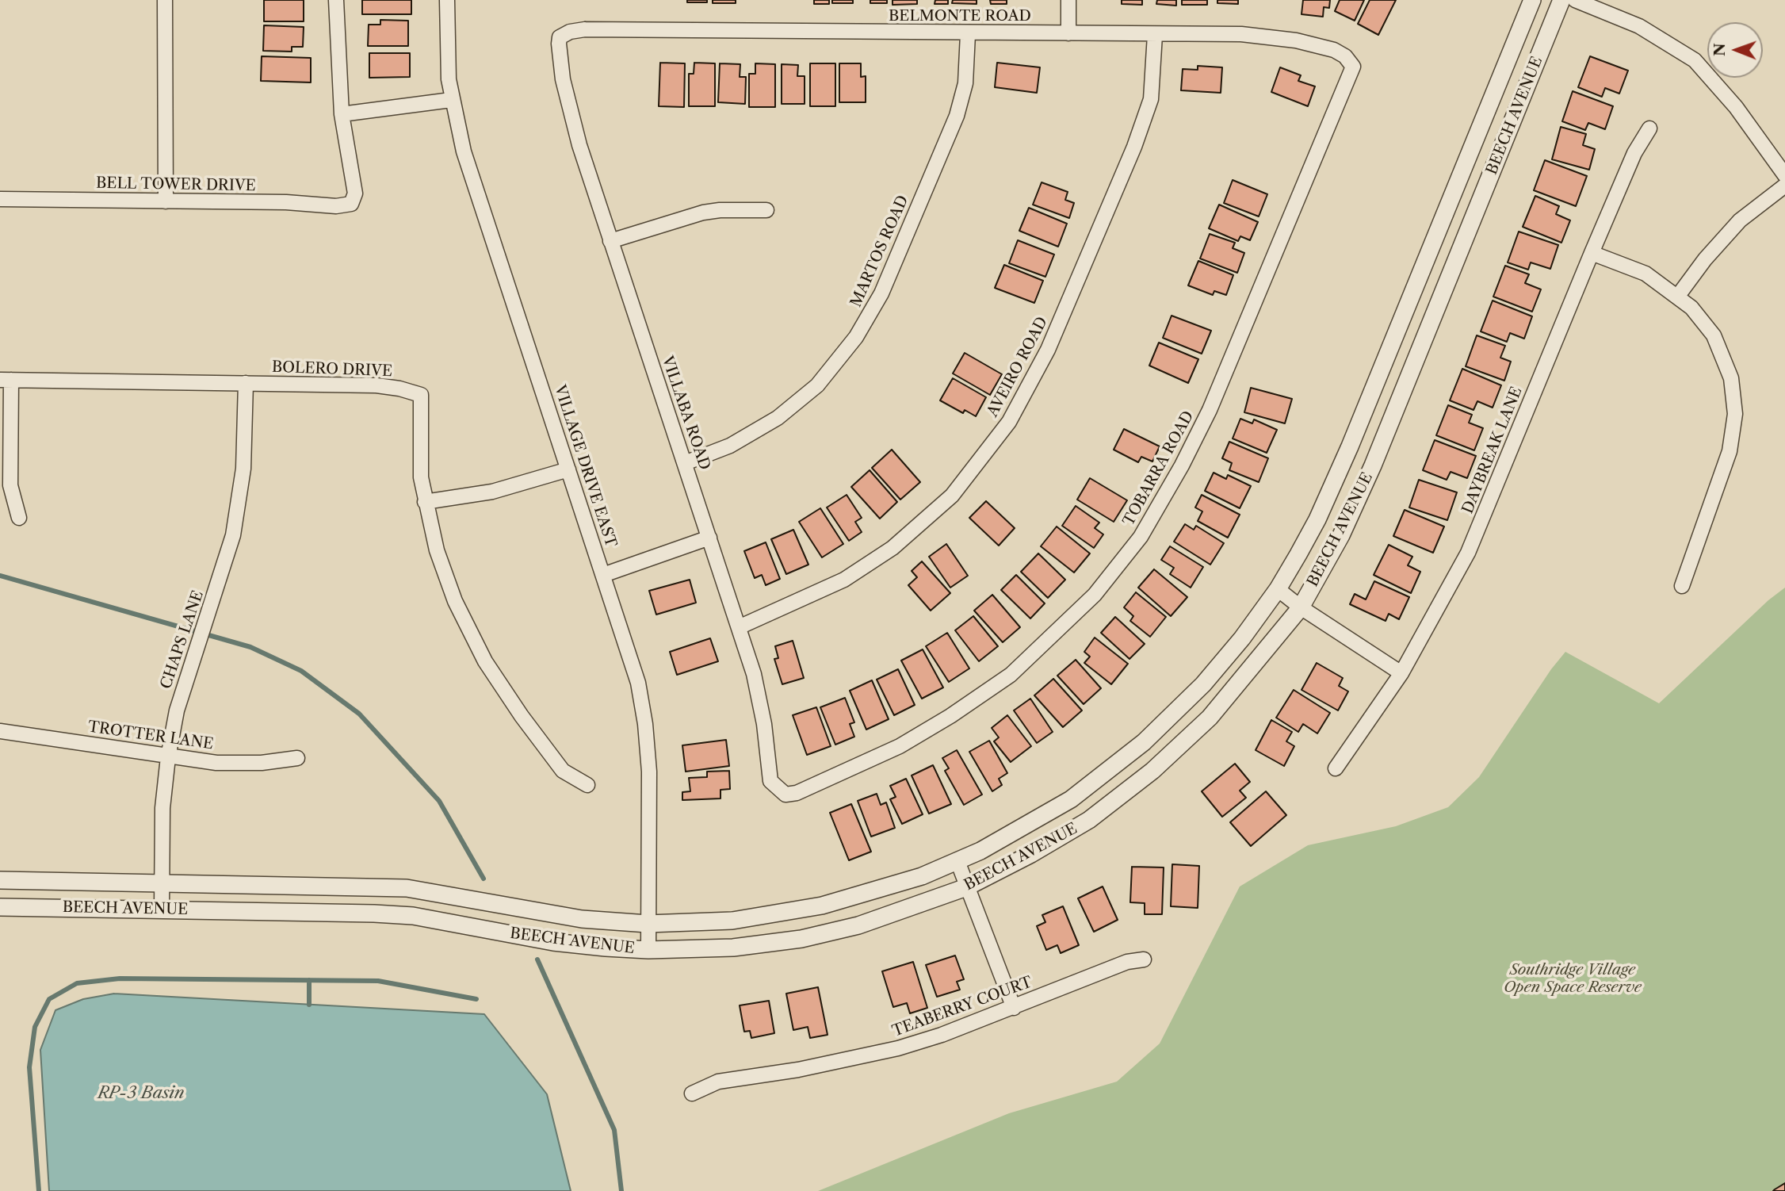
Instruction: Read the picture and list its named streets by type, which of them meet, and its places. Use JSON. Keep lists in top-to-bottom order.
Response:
{
  "streets": {
    "street": [
      "BELMONTE ROAD",
      "BEECH AVENUE",
      "BELL TOWER DRIVE",
      "MARTOS ROAD",
      "AVEIRO ROAD",
      "BOLERO DRIVE",
      "VILLABA ROAD",
      "DAYBREAK LANE",
      "VILLAGE DRIVE EAST",
      "TOBARRA ROAD",
      "CHAPS LANE",
      "TROTTER LANE",
      "TEABERRY COURT"
    ]
  },
  "crossings": [
    ["BELMONTE ROAD", "MARTOS ROAD"],
    ["BELMONTE ROAD", "AVEIRO ROAD"],
    ["BELMONTE ROAD", "VILLABA ROAD"],
    ["BELMONTE ROAD", "TOBARRA ROAD"],
    ["BEECH AVENUE", "VILLAGE DRIVE EAST"],
    ["BEECH AVENUE", "CHAPS LANE"],
    ["MARTOS ROAD", "VILLABA ROAD"],
    ["AVEIRO ROAD", "VILLABA ROAD"],
    ["BOLERO DRIVE", "CHAPS LANE"],
    ["VILLABA ROAD", "TOBARRA ROAD"],
    ["CHAPS LANE", "TROTTER LANE"]
  ],
  "water": ["RP-3 Basin"],
  "parks": ["Southridge Village Open Space Reserve"],
  "north": "left"
}
